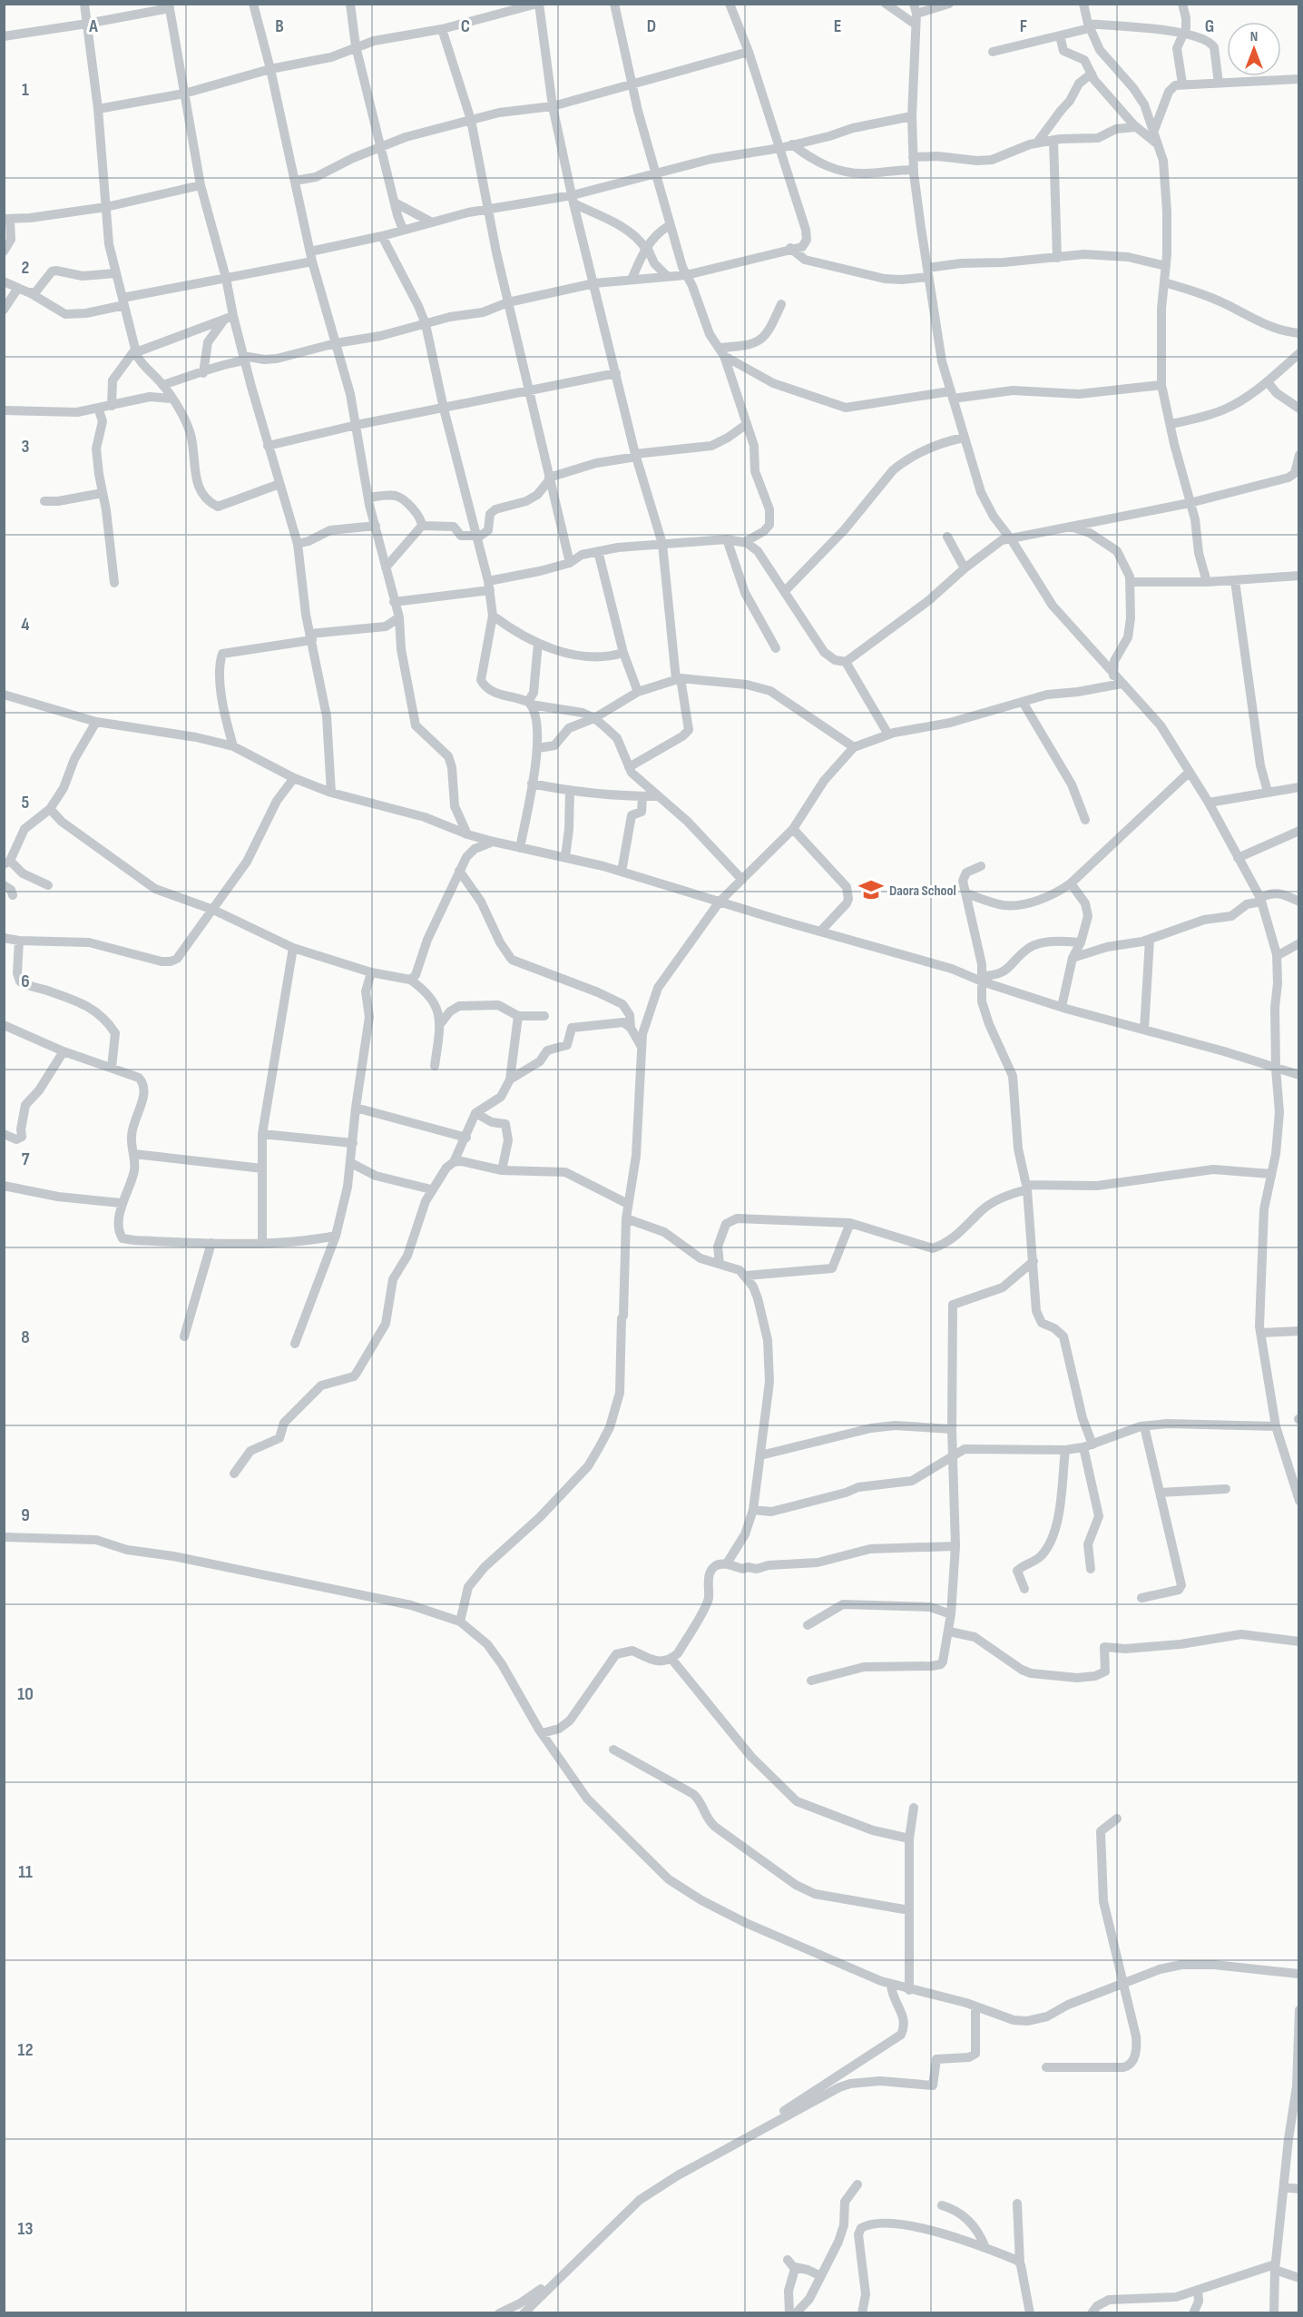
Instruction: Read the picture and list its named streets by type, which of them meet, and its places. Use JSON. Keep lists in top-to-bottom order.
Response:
{
  "places": {
    "school or university": ["Daora School"]
  },
  "north": "top",
  "grid": {
    "columns": [
      "A",
      "B",
      "C",
      "D",
      "E",
      "F",
      "G"
    ],
    "rows": [
      "1",
      "2",
      "3",
      "4",
      "5",
      "6",
      "7",
      "8",
      "9",
      "10",
      "11",
      "12",
      "13"
    ]
  }
}
